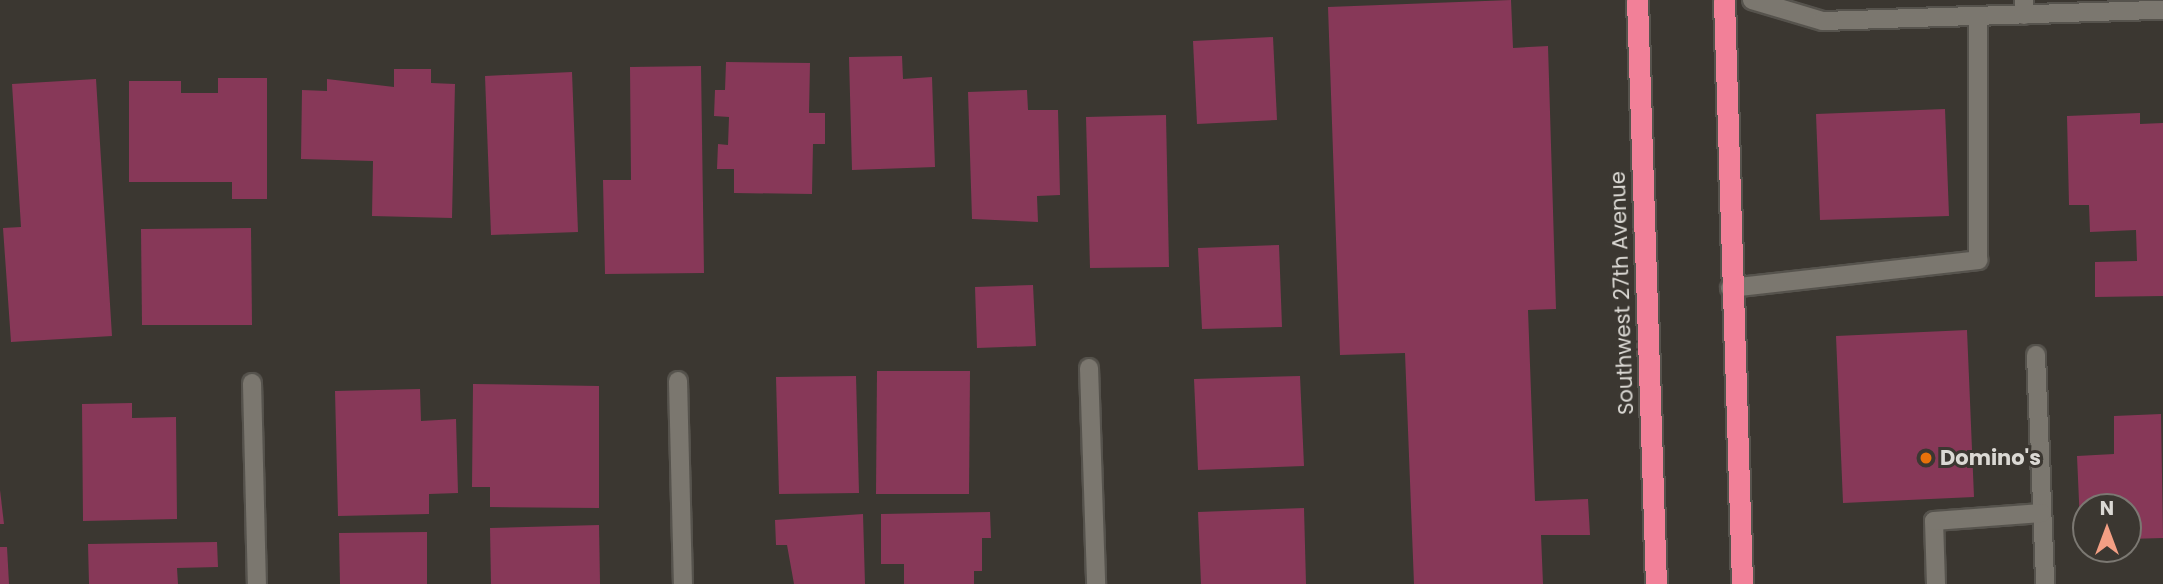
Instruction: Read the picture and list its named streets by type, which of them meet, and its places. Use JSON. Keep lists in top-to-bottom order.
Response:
{
  "streets": {
    "highway": ["Southwest 27th Avenue"]
  },
  "places": ["Domino's"],
  "north": "top"
}
